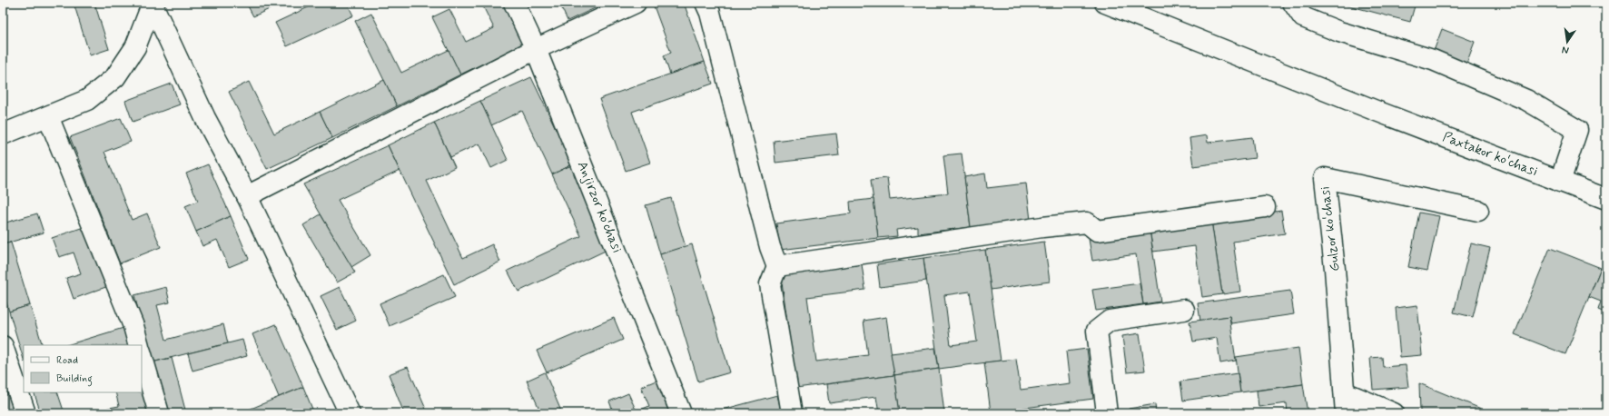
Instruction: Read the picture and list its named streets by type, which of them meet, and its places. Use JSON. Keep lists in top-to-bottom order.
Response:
{
  "streets": {
    "street": ["Paxtakor koʻchasi", "Anjirzor koʻchasi", "Gulzor koʻchasi"]
  },
  "legend": ["Road", "Building"],
  "north": "bottom"
}
